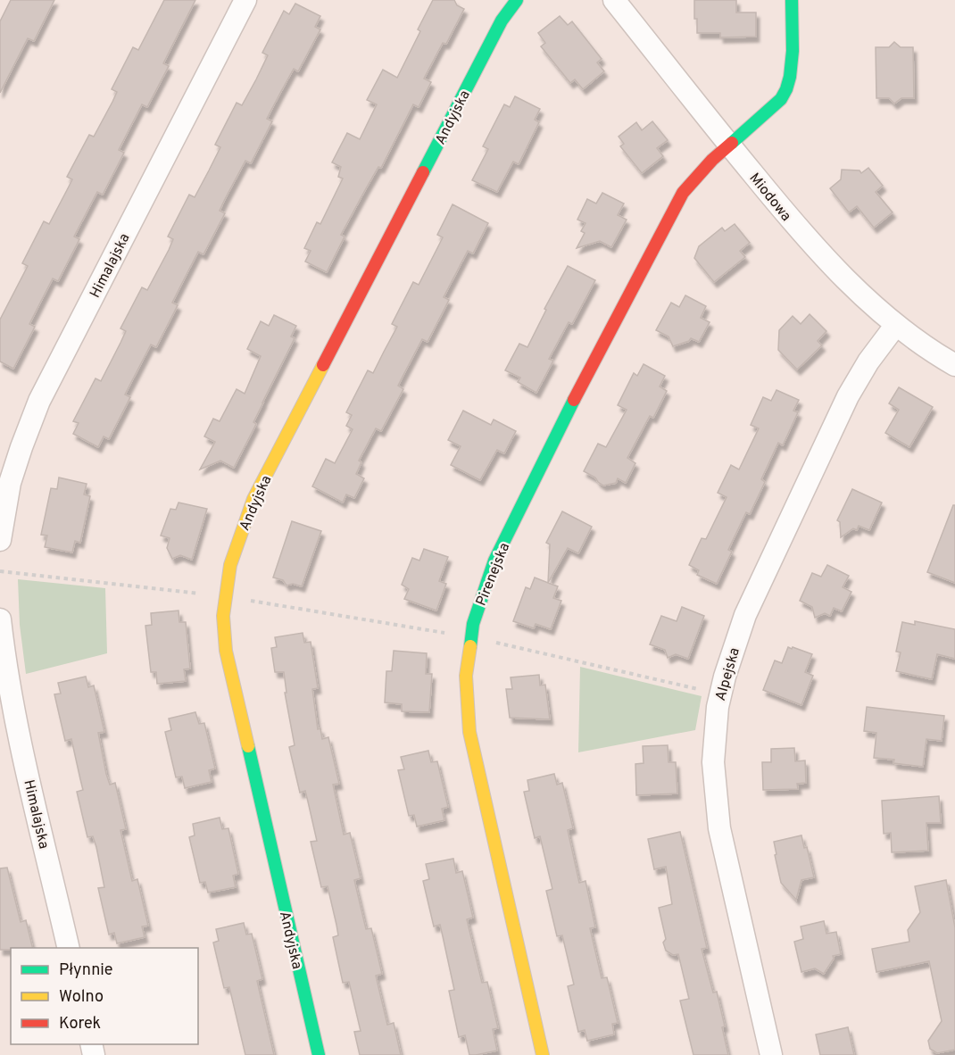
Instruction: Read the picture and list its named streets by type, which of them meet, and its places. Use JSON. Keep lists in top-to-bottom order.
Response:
{
  "streets": {
    "street": [
      "Andyjska",
      "Miodowa",
      "Himalajska",
      "Pirenejska",
      "Alpejska"
    ]
  },
  "crossings": [
    ["Miodowa", "Pirenejska"],
    ["Miodowa", "Alpejska"]
  ],
  "legend": ["Płynnie", "Wolno", "Korek"]
}
